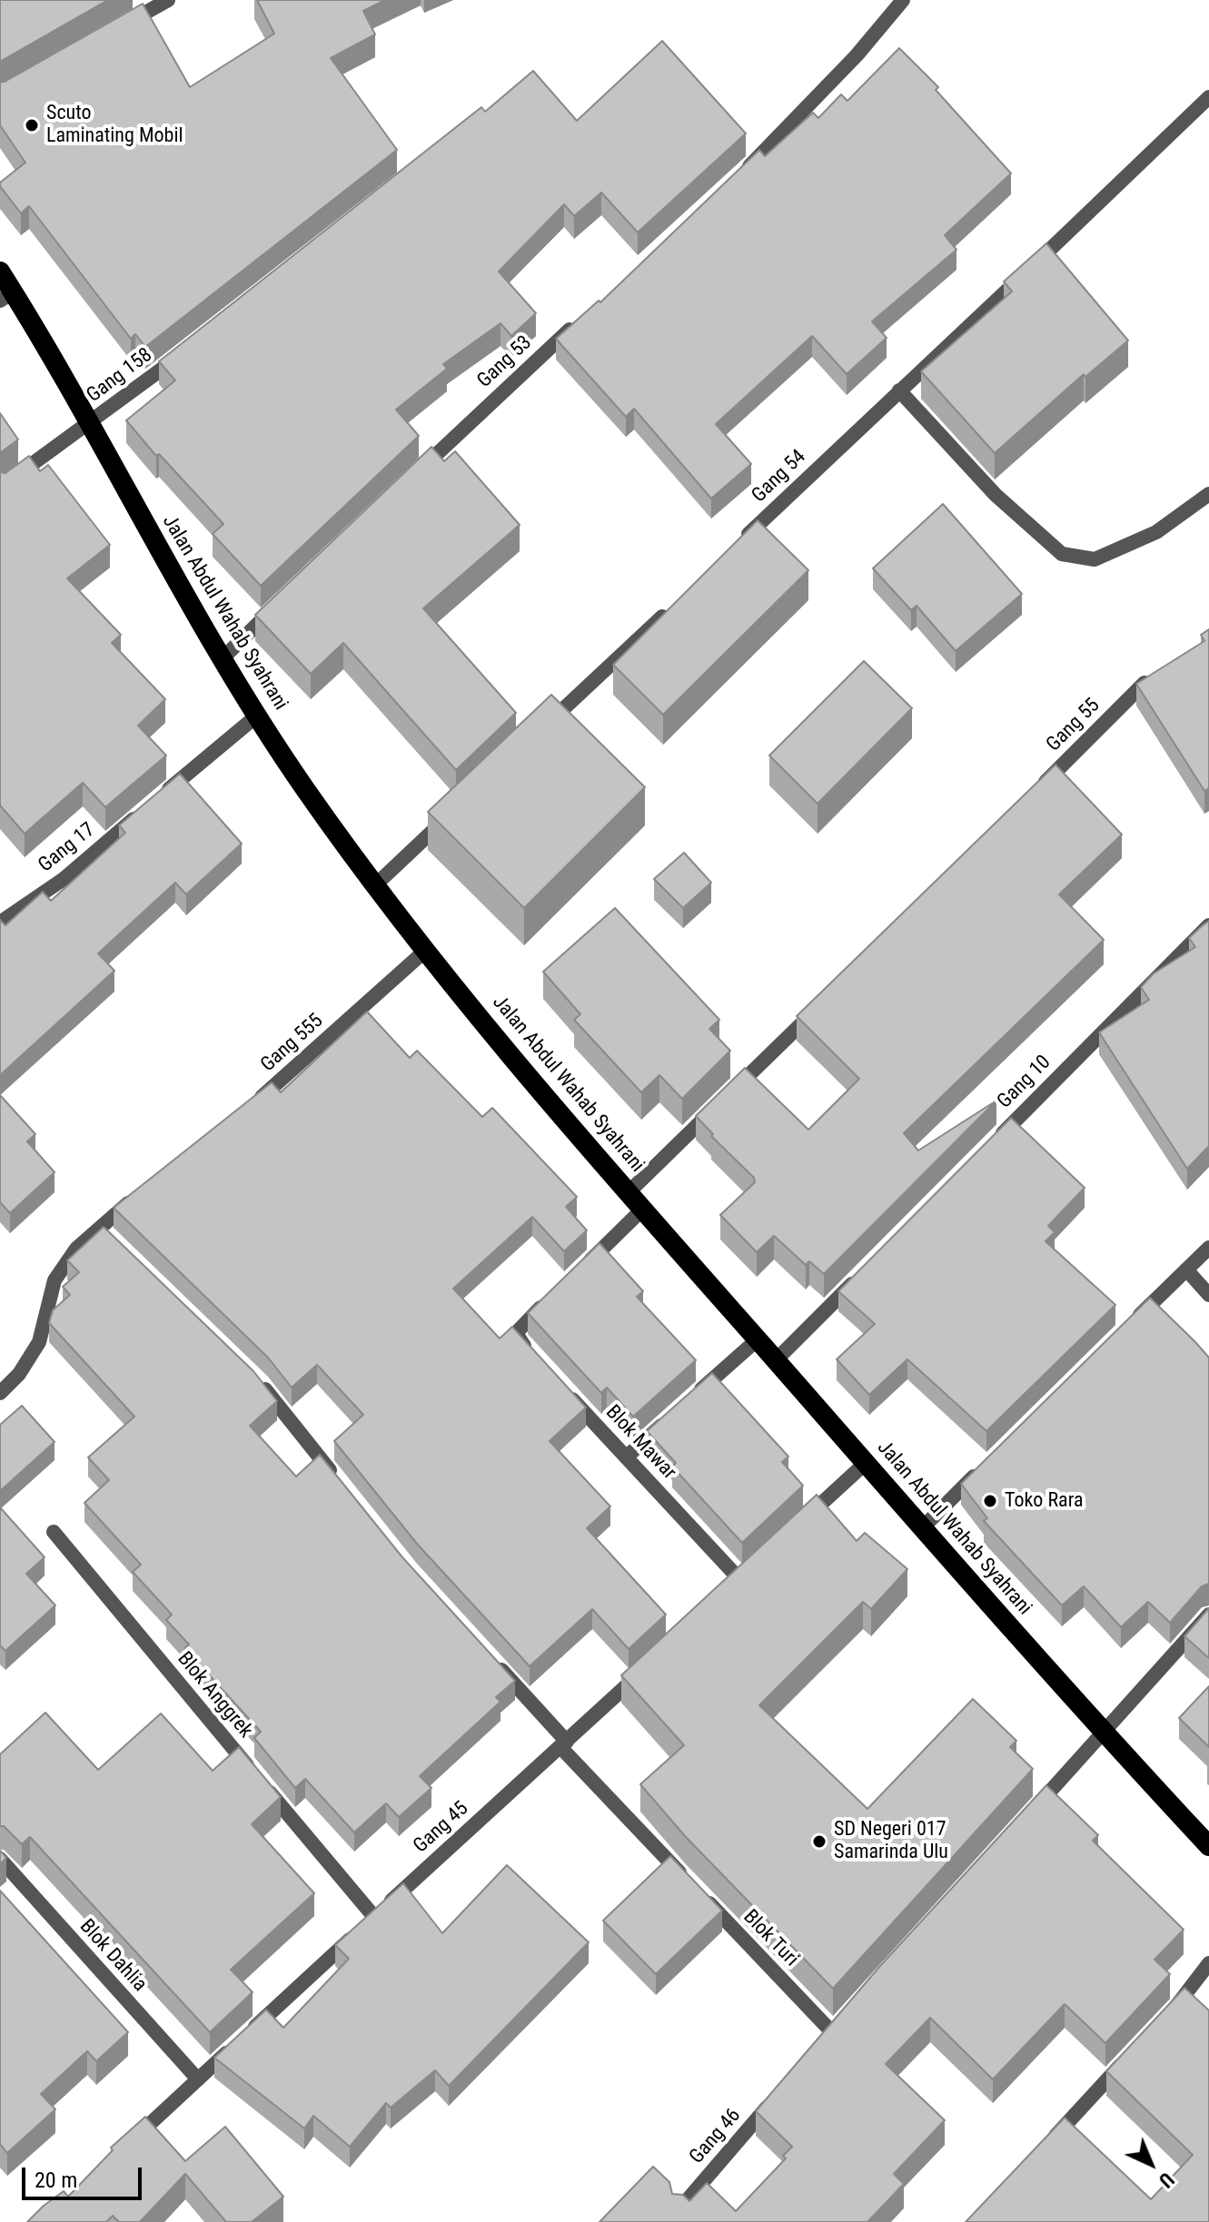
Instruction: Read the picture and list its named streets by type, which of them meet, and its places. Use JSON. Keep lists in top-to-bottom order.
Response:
{
  "streets": {
    "highway": ["Jalan Abdul Wahab Syahrani"],
    "street": [
      "Gang 53",
      "Gang 158",
      "Gang 54",
      "Gang 55",
      "Gang 17",
      "Gang 555",
      "Gang 10",
      "Blok Mawar",
      "Blok Anggrek",
      "Gang 45",
      "Blok Turi",
      "Blok Dahlia",
      "Gang 46"
    ]
  },
  "crossings": [
    ["Gang 158", "Jalan Abdul Wahab Syahrani"],
    ["Jalan Abdul Wahab Syahrani", "Gang 17"],
    ["Jalan Abdul Wahab Syahrani", "Gang 555"],
    ["Blok Anggrek", "Gang 45"],
    ["Gang 45", "Blok Turi"],
    ["Gang 45", "Blok Dahlia"]
  ],
  "places": ["Scuto Laminating Mobil", "Toko Rara", "SD Negeri 017 Samarinda Ulu"],
  "scale_bar": "20 m",
  "north": "bottom right"
}
